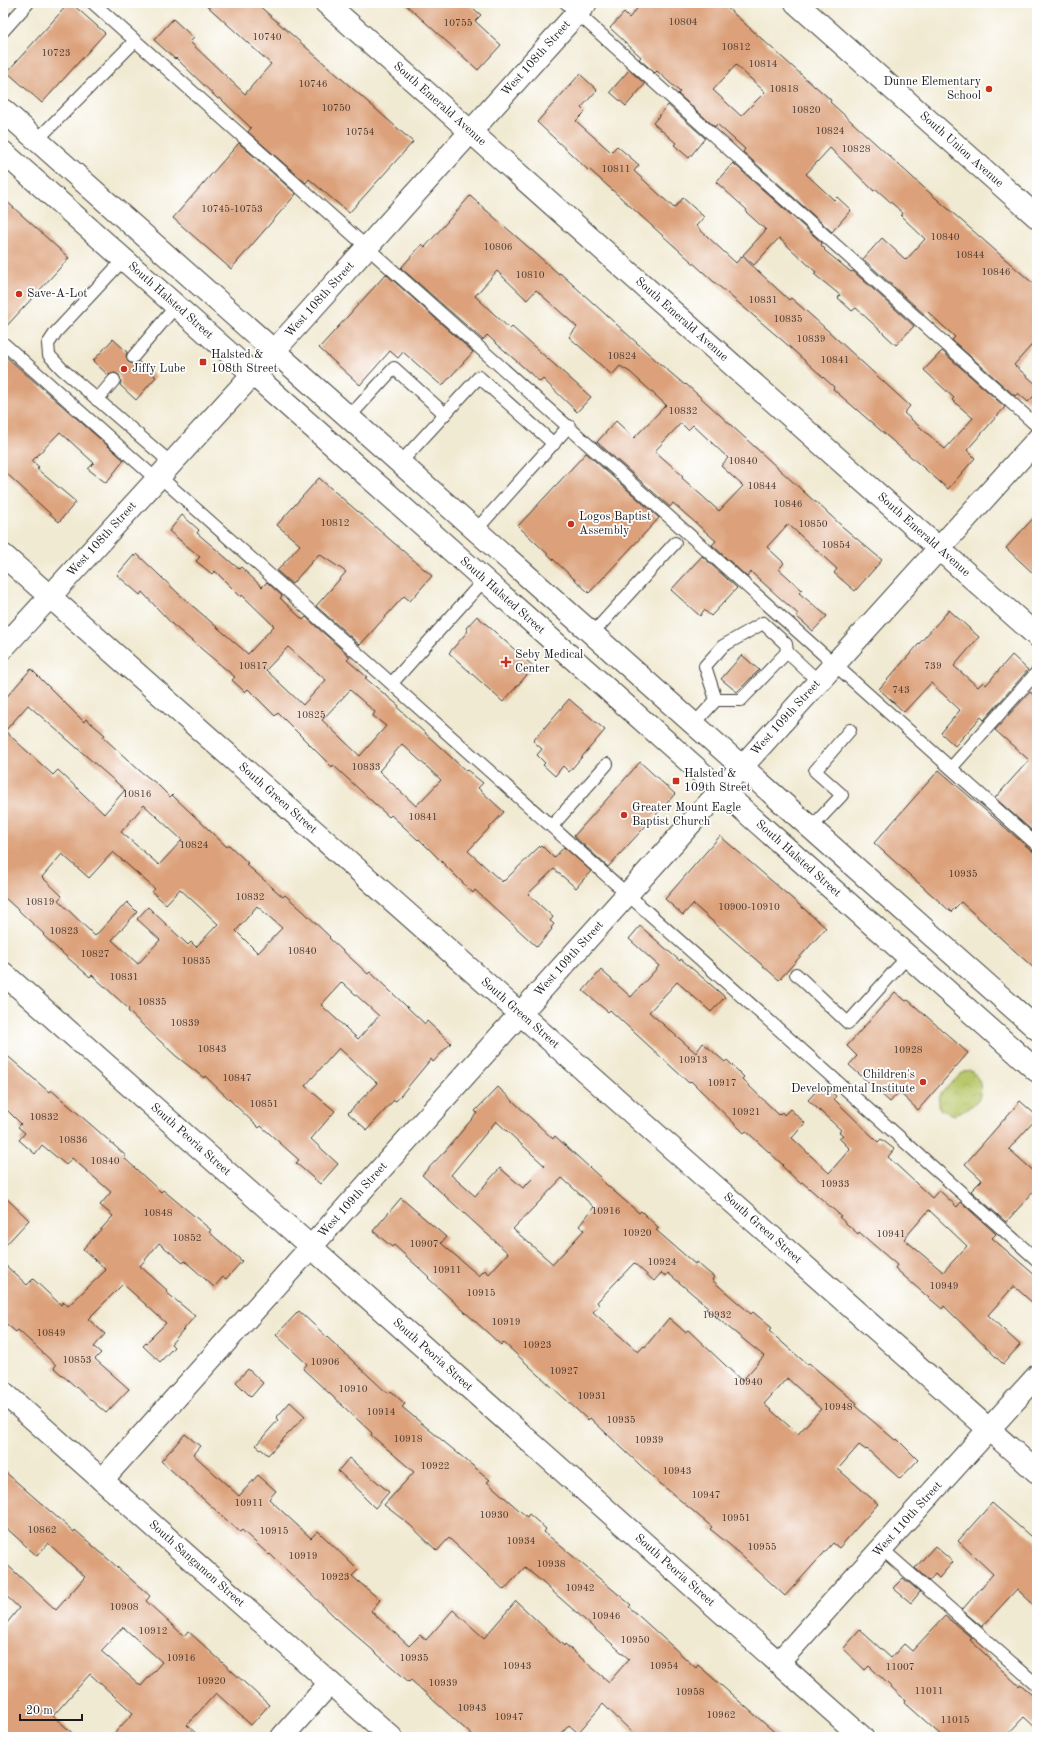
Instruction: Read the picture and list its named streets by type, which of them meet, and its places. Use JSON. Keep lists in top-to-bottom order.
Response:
{
  "streets": {
    "street": [
      "West 108th Street",
      "South Emerald Avenue",
      "South Union Avenue",
      "South Halsted Street",
      "West 109th Street",
      "South Green Street",
      "South Peoria Street",
      "West 110th Street",
      "South Sangamon Street"
    ]
  },
  "crossings": [
    ["West 108th Street", "South Emerald Avenue"],
    ["West 108th Street", "South Halsted Street"],
    ["West 108th Street", "South Green Street"],
    ["South Emerald Avenue", "West 109th Street"],
    ["South Halsted Street", "West 109th Street"],
    ["West 109th Street", "South Green Street"],
    ["West 109th Street", "South Peoria Street"],
    ["West 109th Street", "South Sangamon Street"],
    ["South Green Street", "West 110th Street"],
    ["South Peoria Street", "West 110th Street"]
  ],
  "places": {
    "other": [
      "Dunne Elementary School",
      "Save-A-Lot",
      "Jiffy Lube",
      "Logos Baptist Assembly",
      "Greater Mount Eagle Baptist Church",
      "Children's Developmental Institute"
    ],
    "transit": ["Halsted & 108th Street", "Halsted & 109th Street"],
    "health": ["Seby Medical Center"]
  },
  "house_numbers": [
    "10804",
    "10755",
    "10740",
    "10812",
    "10723",
    "10814",
    "10746",
    "10818",
    "10750",
    "10820",
    "10824",
    "10754",
    "10828",
    "10811",
    "10745-10753",
    "10840",
    "10806",
    "10844",
    "10846",
    "10810",
    "10831",
    "10835",
    "10839",
    "10824",
    "10841",
    "10832",
    "10840",
    "10844",
    "10846",
    "10812",
    "10850",
    "10854",
    "10817",
    "739",
    "743",
    "10825",
    "10833",
    "10816",
    "10841",
    "10824",
    "10935",
    "10832",
    "10819",
    "10900-10910",
    "10823",
    "10840",
    "10827",
    "10835",
    "10831",
    "10835",
    "10839",
    "10843",
    "10928",
    "10913",
    "10847",
    "10917",
    "10851",
    "10921",
    "10832",
    "10836",
    "10840",
    "10933",
    "10916",
    "10848",
    "10920",
    "10941",
    "10852",
    "10907",
    "10924",
    "10911",
    "10949",
    "10915",
    "10932",
    "10919",
    "10849",
    "10923",
    "10853",
    "10906",
    "10927",
    "10940",
    "10910",
    "10931",
    "10948",
    "10914",
    "10935",
    "10918",
    "10939",
    "10922",
    "10943",
    "10947",
    "10911",
    "10930",
    "10951",
    "10862",
    "10915",
    "10934",
    "10955",
    "10919",
    "10938",
    "10923",
    "10942",
    "10908",
    "10946",
    "10912",
    "10950",
    "10916",
    "10935",
    "10943",
    "10954",
    "11007",
    "10920",
    "10939",
    "11011",
    "10958",
    "10943",
    "10962",
    "10947",
    "11015"
  ],
  "scale_bar": "20 m"
}
